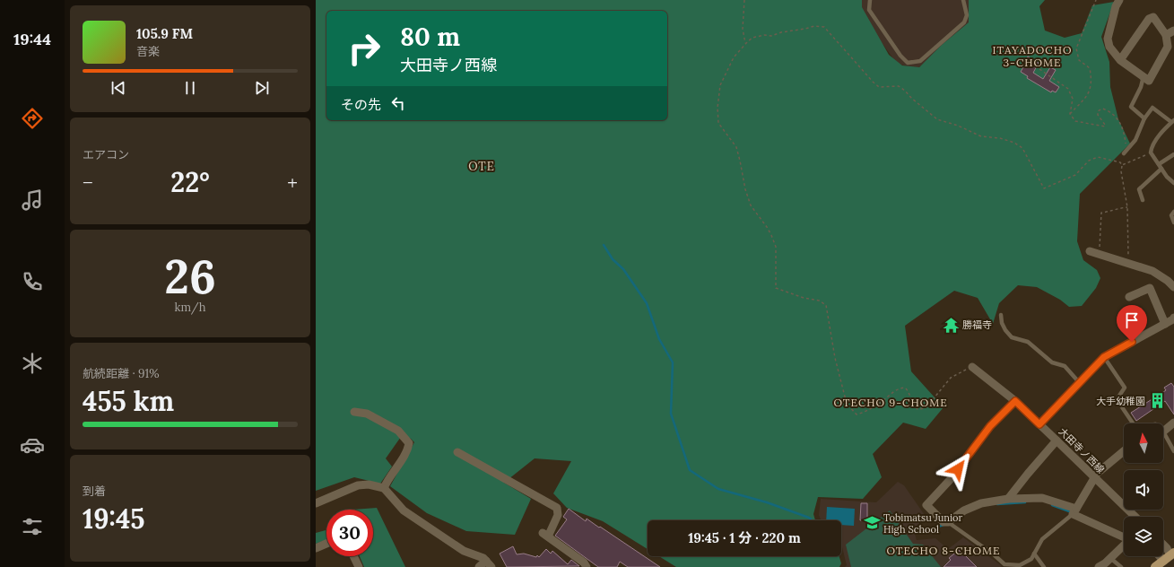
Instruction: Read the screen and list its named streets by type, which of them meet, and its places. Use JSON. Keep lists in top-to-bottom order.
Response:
{
  "streets": {
    "street": ["大田寺ノ西線"]
  },
  "districts": [
    "ITAYADOCHO 3-CHOME",
    "OTE",
    "OTECHO 9-CHOME",
    "OTECHO 8-CHOME"
  ],
  "places": {
    "temple": ["勝福寺"],
    "building": ["大手幼稚園"],
    "school or university": ["Tobimatsu Junior High School"]
  },
  "north": "top",
  "page": {
    "tabs": "19:44",
    "turn": ["80 m", "大田寺ノ西線"],
    "song": ["105.9 FM", "音楽"],
    "then": "その先",
    "tile": [
      "エアコン",
      ["26", "km/h"],
      ["航続距離 · 91%", "455 km"],
      ["到着", "19:45"]
    ],
    "heat": ["−", "22°", "+"],
    "limit": "30",
    "trip": "19:45 · 1 分 · 220 m"
  }
}
